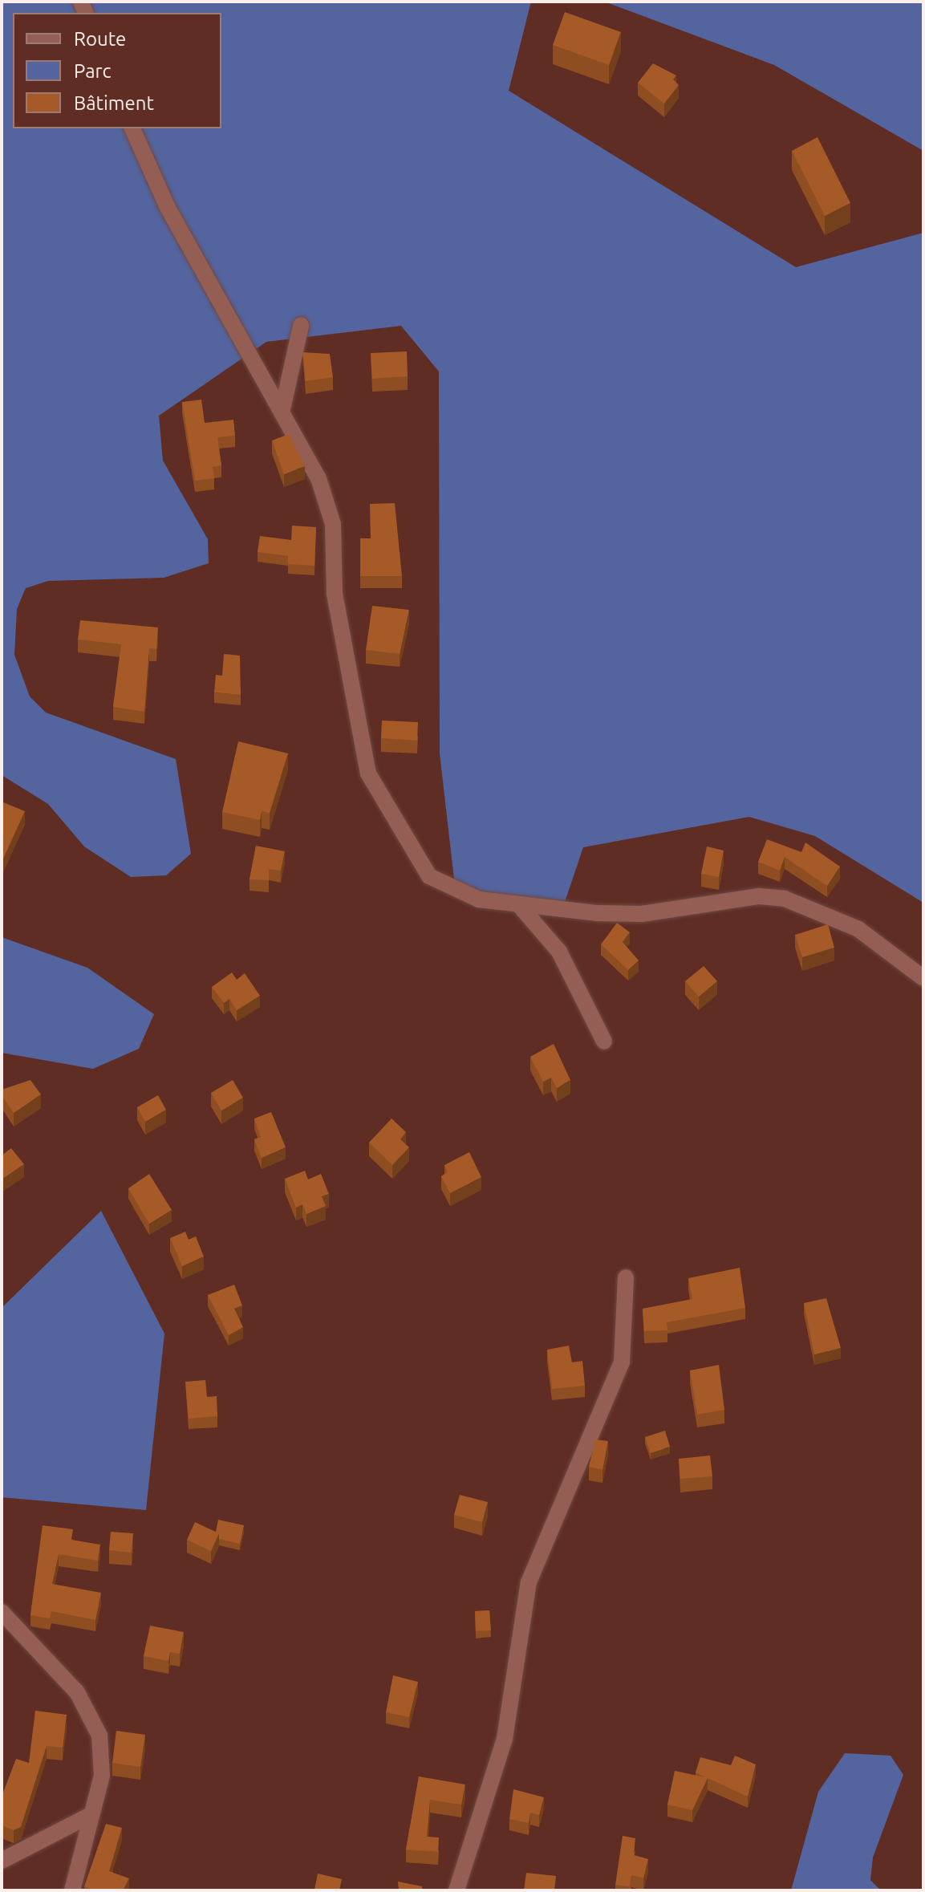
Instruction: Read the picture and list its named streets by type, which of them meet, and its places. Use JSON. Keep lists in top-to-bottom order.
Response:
{
  "legend": ["Route", "Parc", "Bâtiment"]
}
